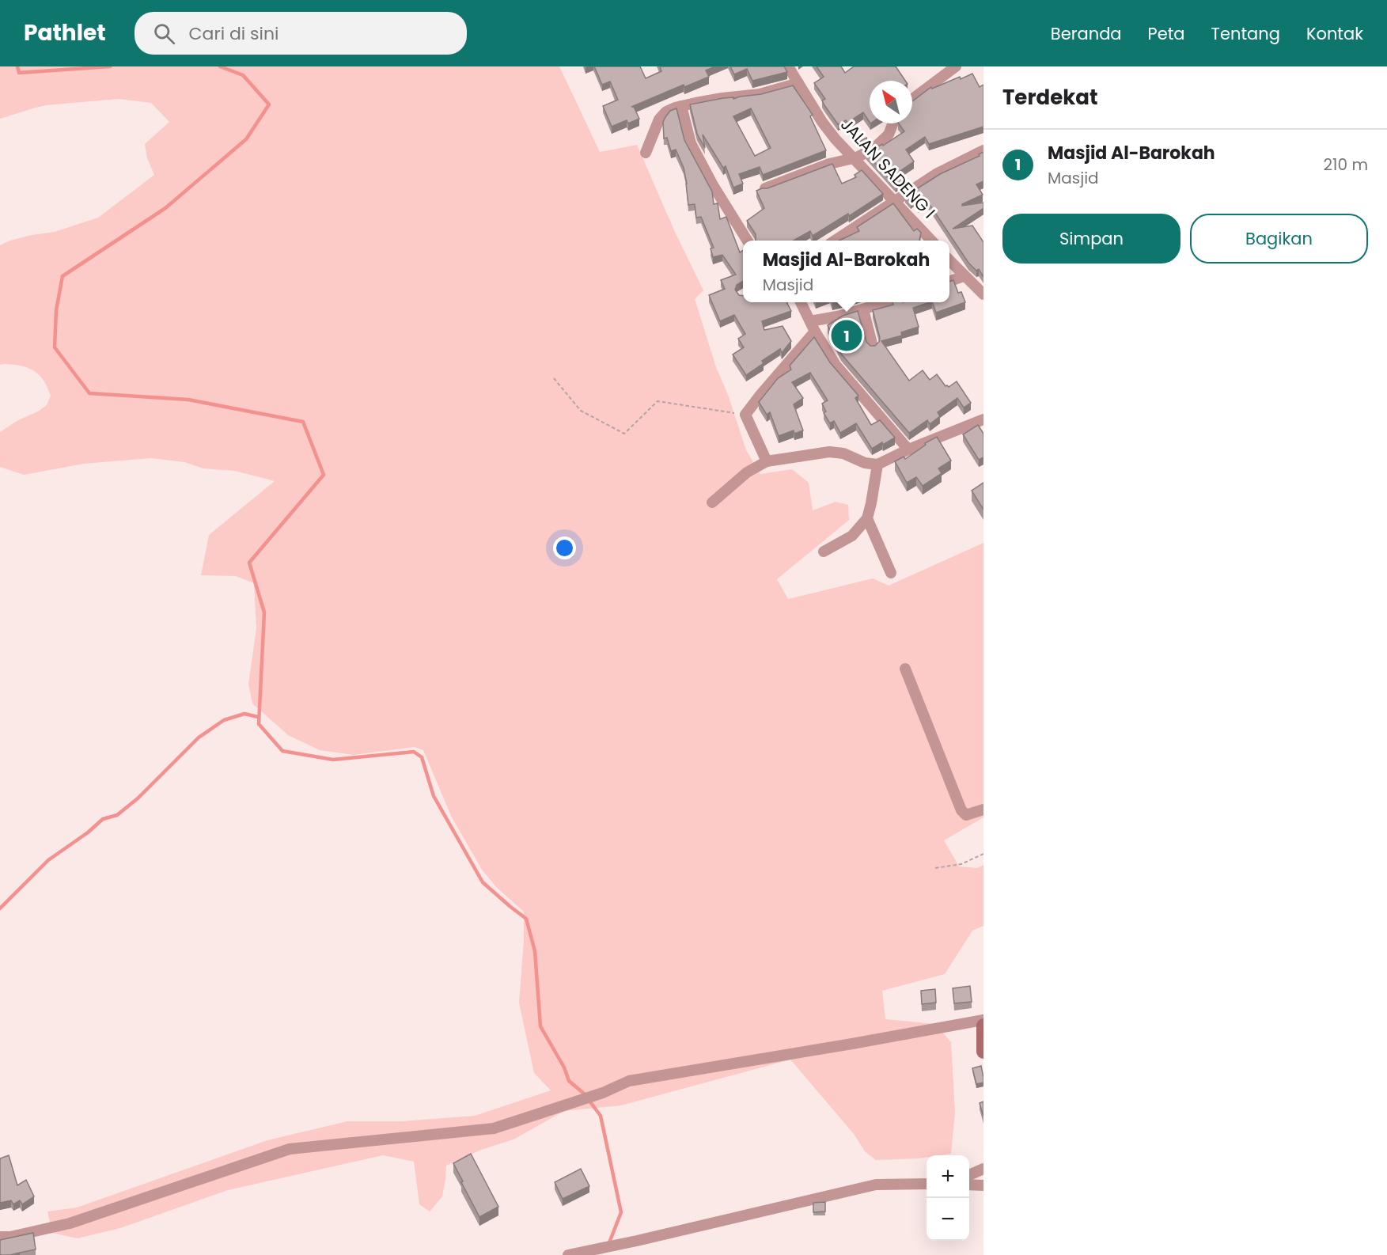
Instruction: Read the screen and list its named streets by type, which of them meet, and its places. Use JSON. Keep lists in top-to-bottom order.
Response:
{
  "streets": {
    "street": ["JALAN SADENG I"]
  },
  "north": "top left",
  "page": {
    "header": "Pathlet",
    "search": "Cari di sini",
    "nav": [
      "Beranda",
      "Peta",
      "Tentang",
      "Kontak"
    ],
    "heading": "Terdekat",
    "list": [
      {
        "mark": "1",
        "name": "Masjid Al-Barokah",
        "note": "Masjid",
        "value": "210 m"
      }
    ],
    "buttons": ["Simpan", "Bagikan"],
    "popup": ["Masjid Al-Barokah", "Masjid"],
    "pins": "1",
    "map_buttons": ["+", "−"]
  }
}
